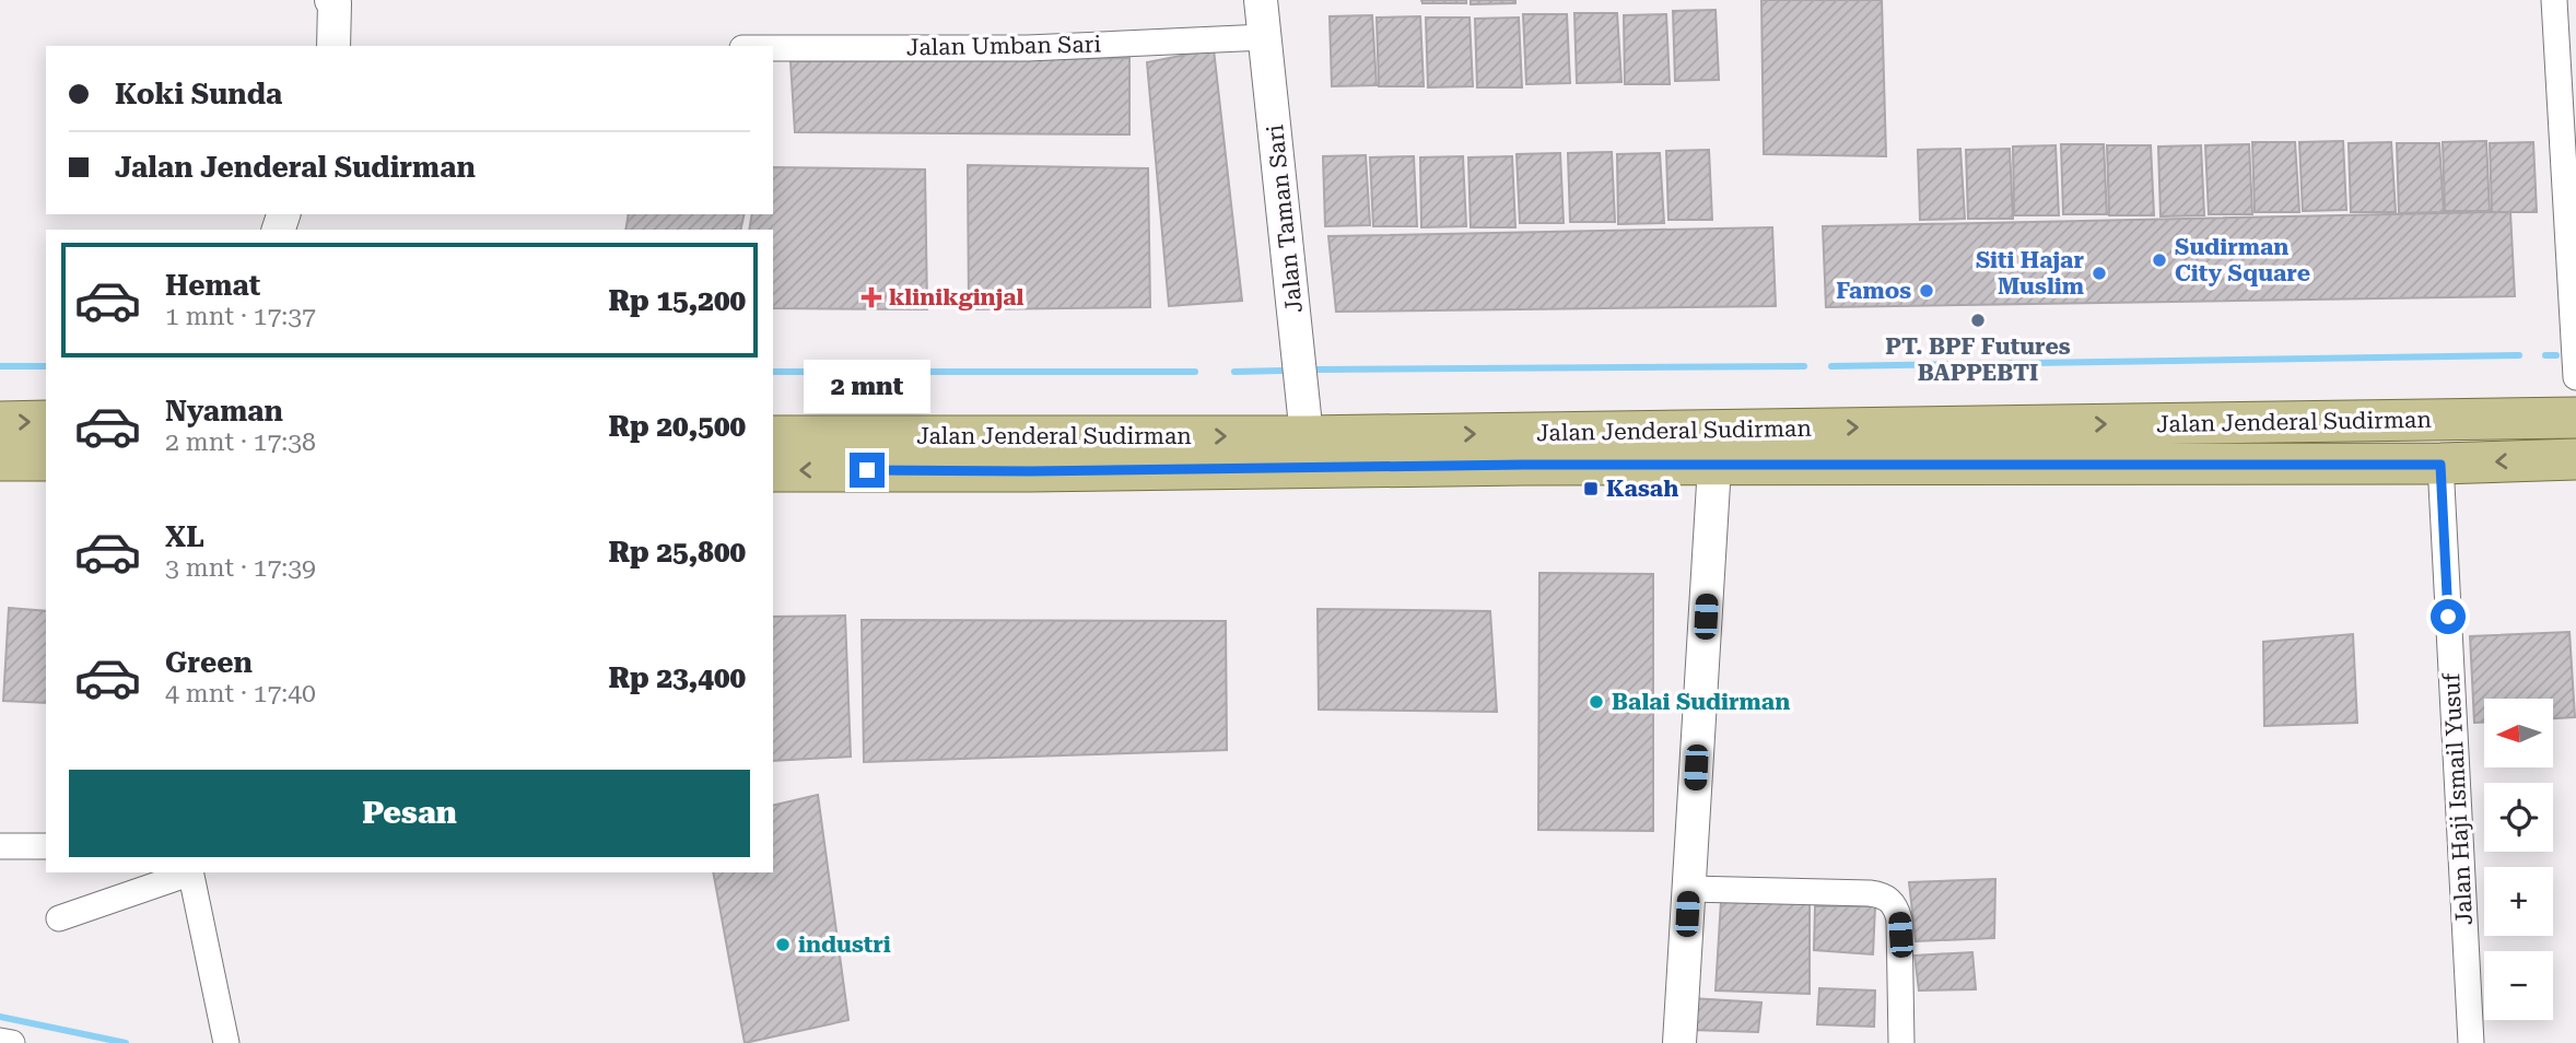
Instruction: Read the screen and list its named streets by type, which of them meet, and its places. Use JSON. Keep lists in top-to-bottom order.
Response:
{
  "streets": {
    "main road": ["Jalan Jenderal Sudirman"],
    "street": ["Jalan Umban Sari", "Jalan Taman Sari", "Jalan Haji Ismail Yusuf"]
  },
  "crossings": [
    ["Jalan Umban Sari", "Jalan Taman Sari"],
    ["Jalan Taman Sari", "Jalan Jenderal Sudirman"],
    ["Jalan Jenderal Sudirman", "Jalan Haji Ismail Yusuf"]
  ],
  "places": {
    "other": [
      "Sudirman City Square",
      "Siti Hajar Muslim",
      "Famos",
      "PT. BPF Futures BAPPEBTI",
      "Balai Sudirman",
      "industri"
    ],
    "health": ["klinikginjal"],
    "transit": ["Kasah"]
  },
  "north": "left",
  "page": {
    "banner": ["Koki Sunda", "Jalan Jenderal Sudirman"],
    "list": [
      {
        "name": "Hemat",
        "note": "1 mnt · 17:37",
        "value": "Rp 15,200"
      },
      {
        "name": "Nyaman",
        "note": "2 mnt · 17:38",
        "value": "Rp 20,500"
      },
      {
        "name": "XL",
        "note": "3 mnt · 17:39",
        "value": "Rp 25,800"
      },
      {
        "name": "Green",
        "note": "4 mnt · 17:40",
        "value": "Rp 23,400"
      }
    ],
    "bubble": "2 mnt",
    "map_buttons": ["+", "−"],
    "buttons": "Pesan"
  }
}
